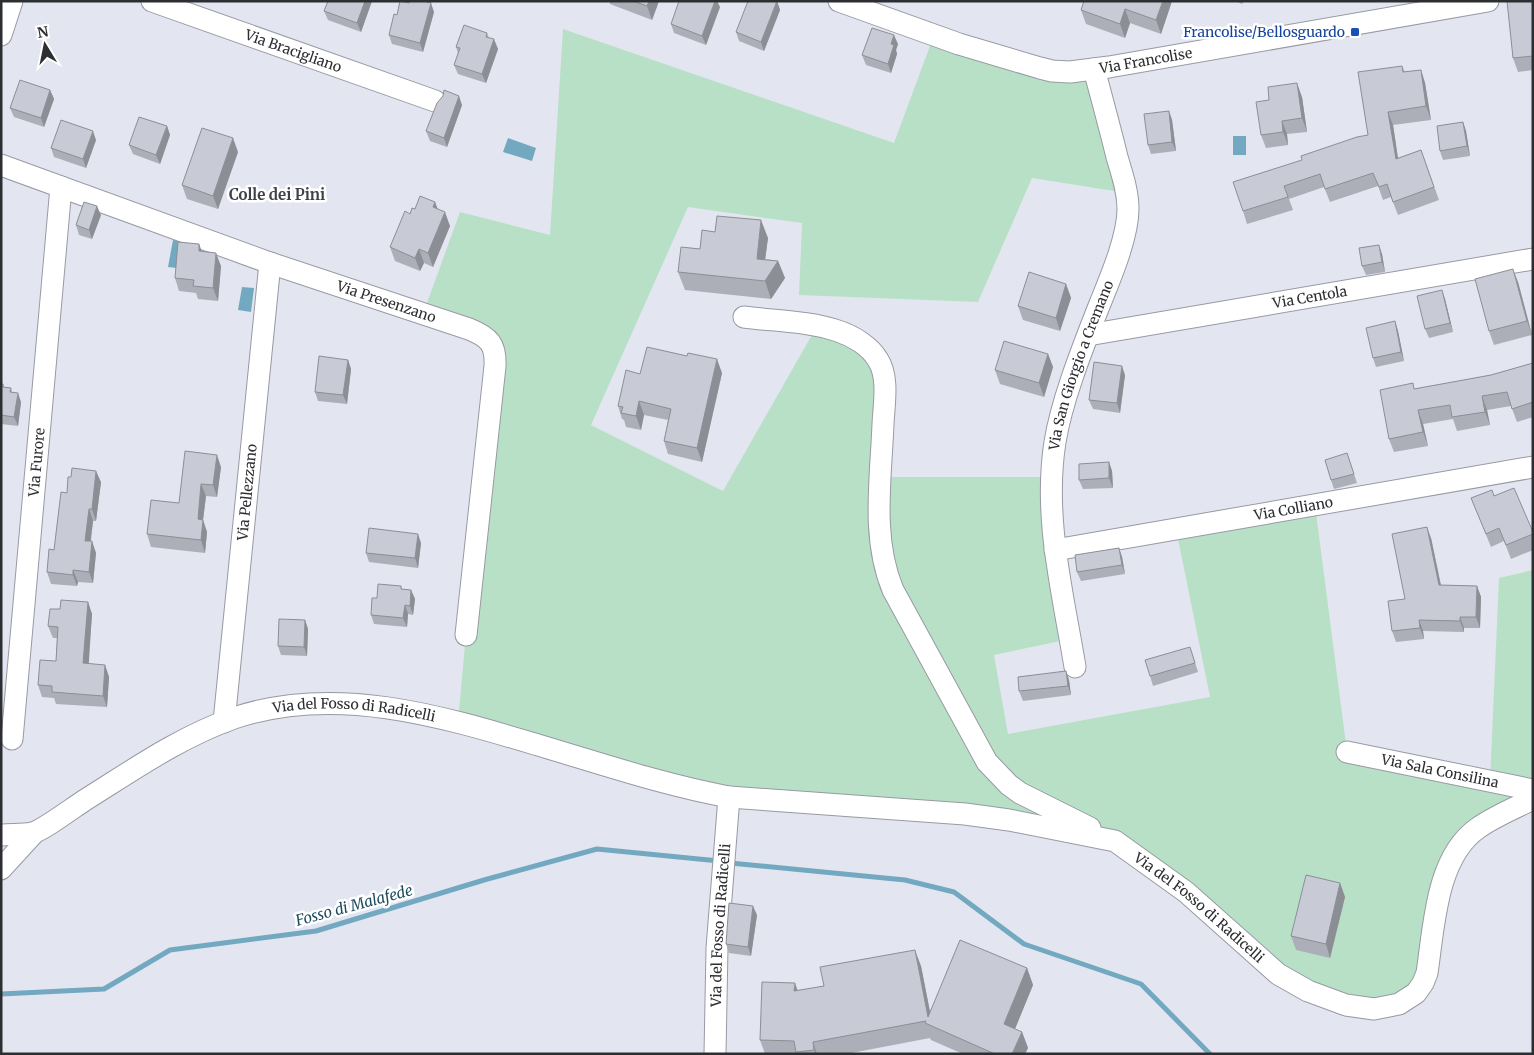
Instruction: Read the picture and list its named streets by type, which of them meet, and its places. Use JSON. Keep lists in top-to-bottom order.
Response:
{
  "streets": {
    "street": [
      "Via Bracigliano",
      "Via Francolise",
      "Via Centola",
      "Via Presenzano",
      "Via San Giorgio a Cremano",
      "Via Furore",
      "Via Pellezzano",
      "Via Colliano",
      "Via del Fosso di Radicelli",
      "Via Sala Consilina"
    ]
  },
  "crossings": [
    ["Via Francolise", "Via San Giorgio a Cremano"],
    ["Via Centola", "Via San Giorgio a Cremano"],
    ["Via Presenzano", "Via Furore"],
    ["Via Presenzano", "Via Pellezzano"],
    ["Via San Giorgio a Cremano", "Via Colliano"],
    ["Via Pellezzano", "Via del Fosso di Radicelli"]
  ],
  "districts": ["Colle dei Pini"],
  "water": ["Fosso di Malafede"],
  "places": {
    "transit": ["Francolise/Bellosguardo"]
  },
  "north": "top"
}
